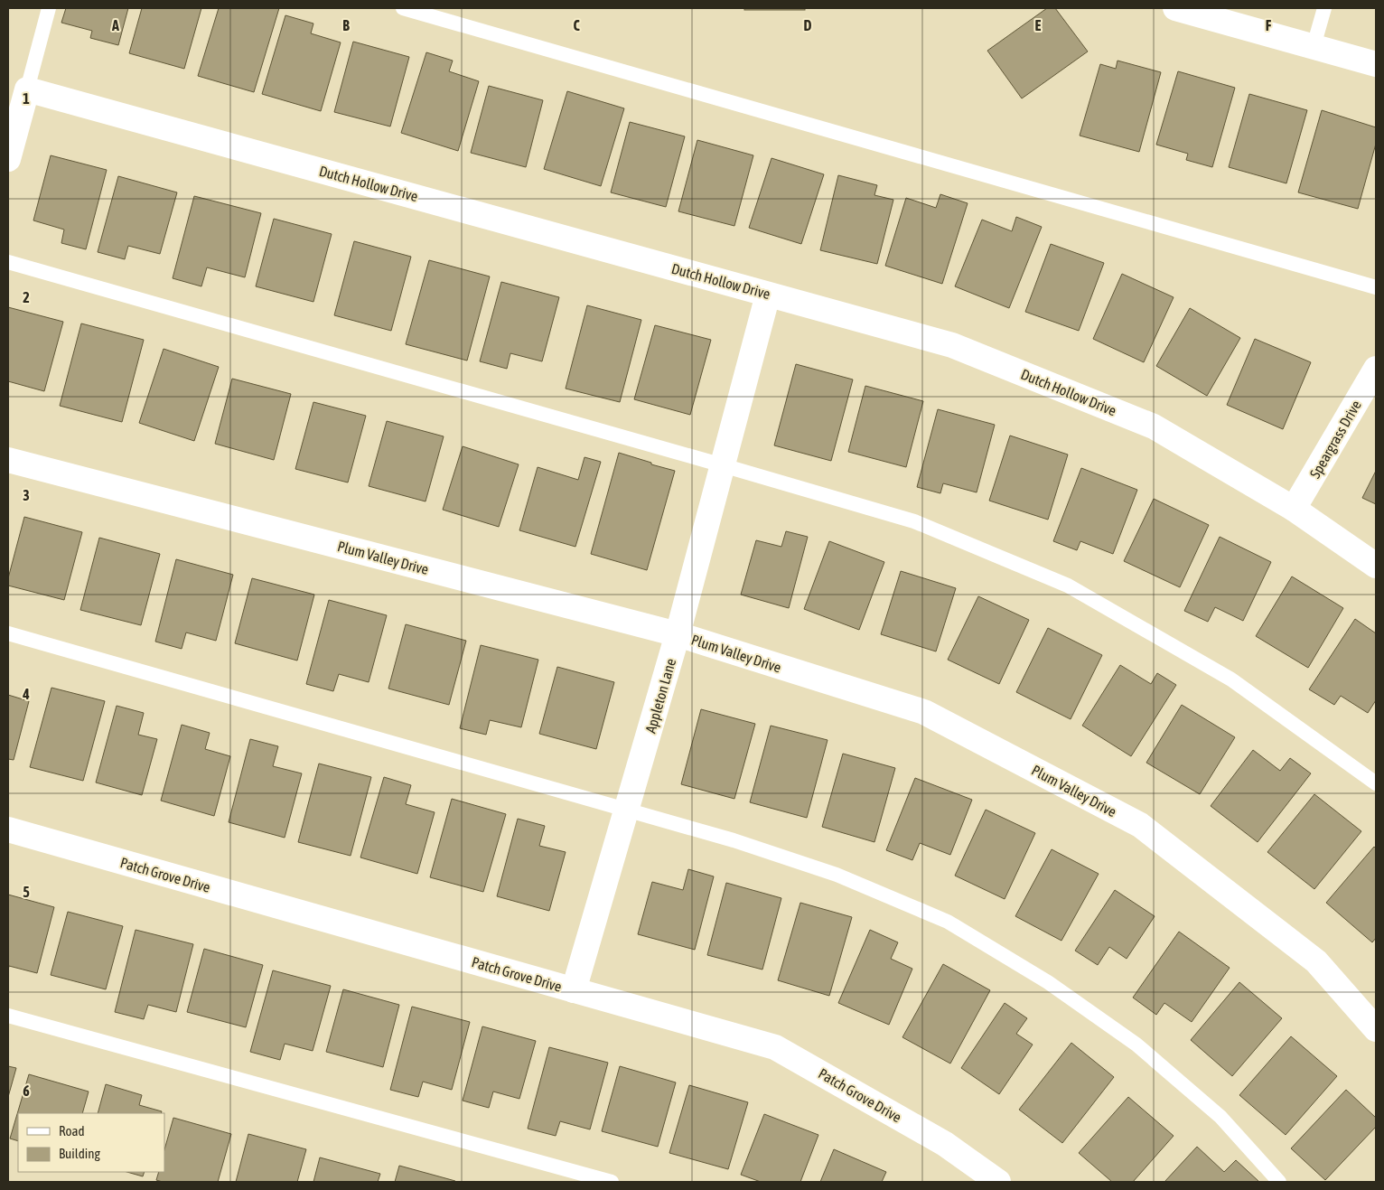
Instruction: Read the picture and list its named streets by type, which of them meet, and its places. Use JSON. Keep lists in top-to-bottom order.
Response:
{
  "streets": {
    "street": [
      "Dutch Hollow Drive",
      "Speargrass Drive",
      "Plum Valley Drive",
      "Appleton Lane",
      "Patch Grove Drive"
    ]
  },
  "crossings": [
    ["Dutch Hollow Drive", "Speargrass Drive"],
    ["Dutch Hollow Drive", "Appleton Lane"],
    ["Plum Valley Drive", "Appleton Lane"],
    ["Appleton Lane", "Patch Grove Drive"]
  ],
  "legend": ["Road", "Building"],
  "grid": {
    "columns": [
      "A",
      "B",
      "C",
      "D",
      "E",
      "F"
    ],
    "rows": [
      "1",
      "2",
      "3",
      "4",
      "5",
      "6"
    ]
  }
}
